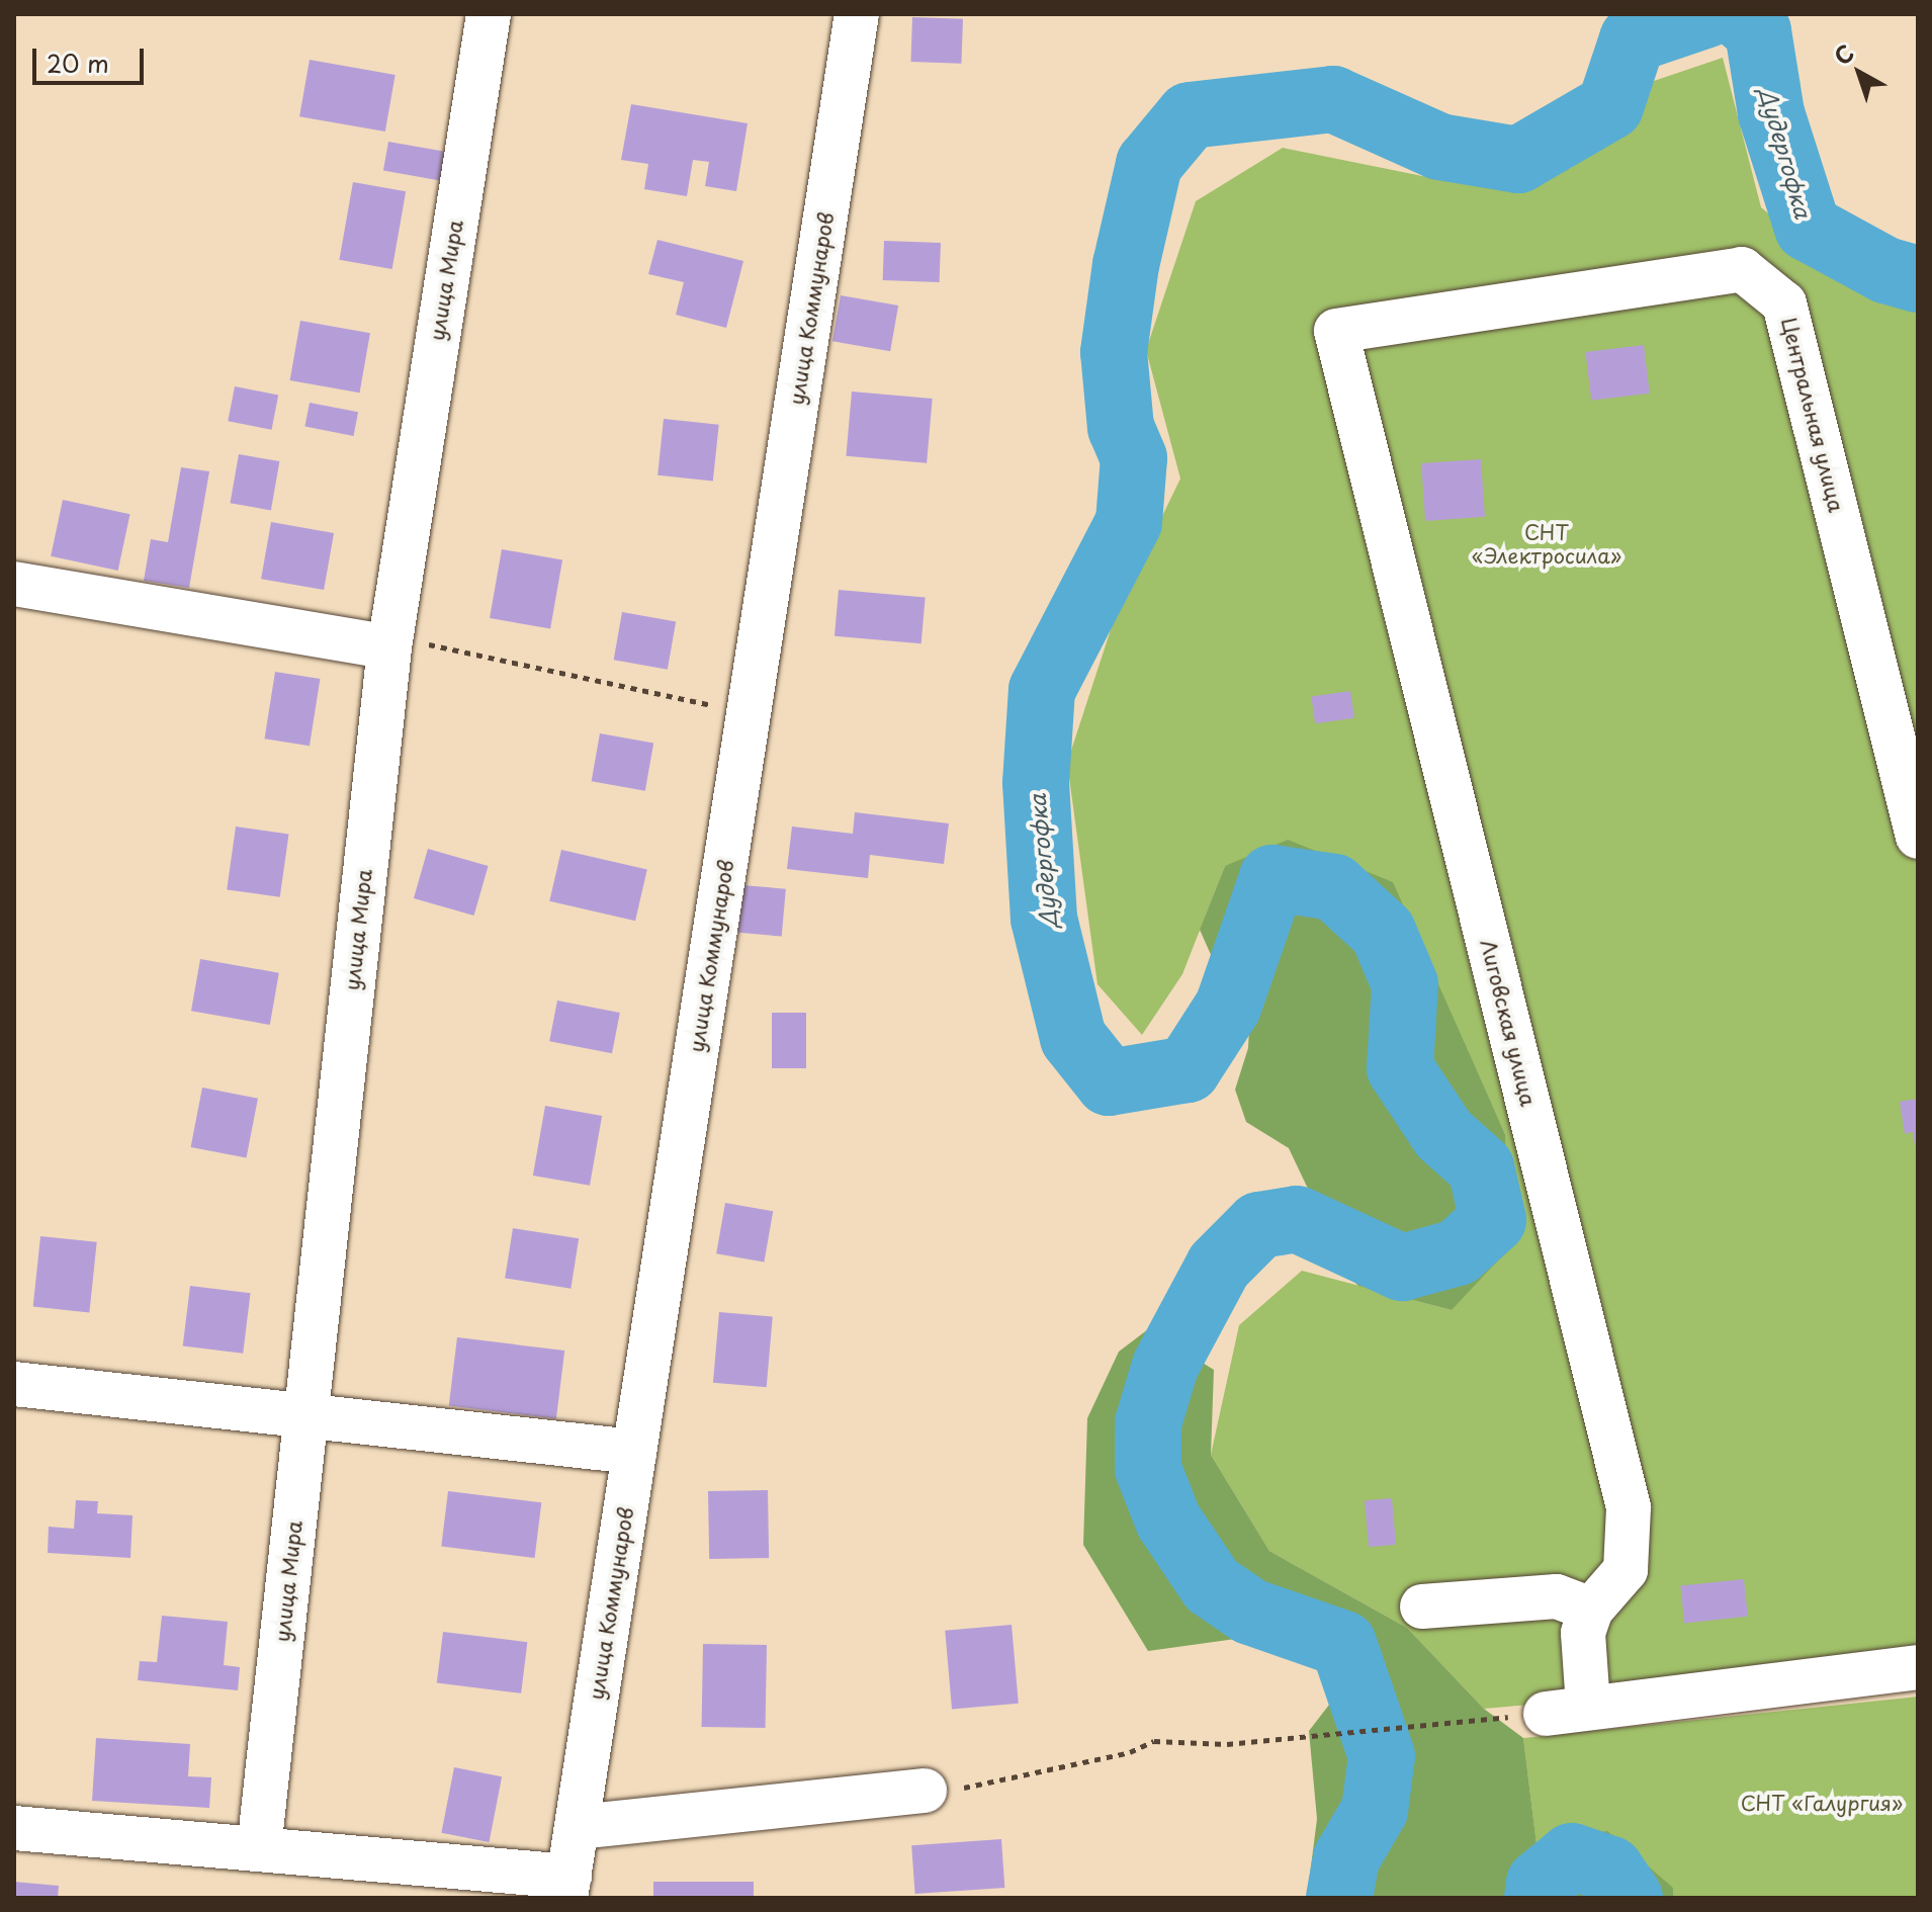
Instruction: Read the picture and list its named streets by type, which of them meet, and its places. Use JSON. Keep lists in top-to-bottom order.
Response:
{
  "streets": {
    "street": [
      "улица Мира",
      "улица Коммунаров",
      "Центральная улица",
      "Лиговская улица"
    ]
  },
  "crossings": [
    ["Центральная улица", "Лиговская улица"]
  ],
  "water": ["Дудергофка"],
  "parks": ["СНТ «Электросила»", "СНТ «Галургия»"],
  "scale_bar": "20 m",
  "north": "top left"
}
